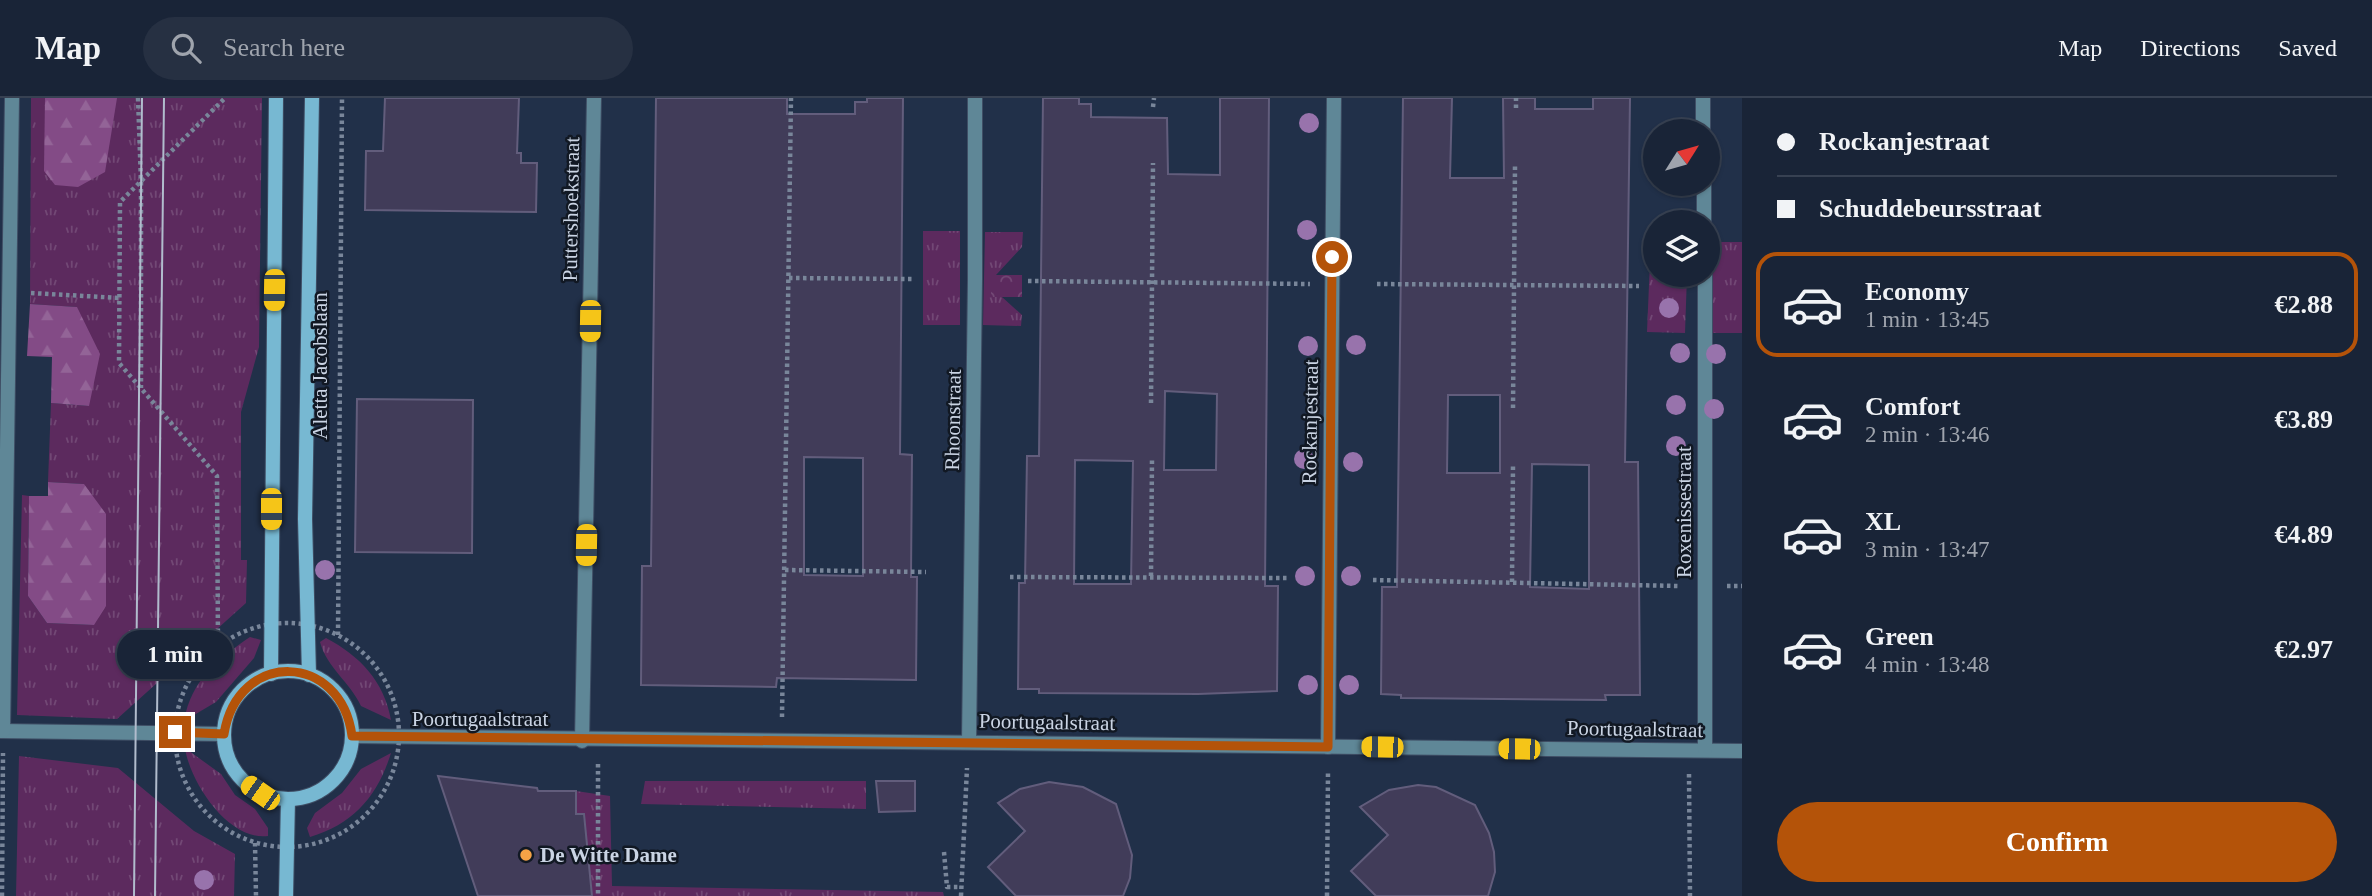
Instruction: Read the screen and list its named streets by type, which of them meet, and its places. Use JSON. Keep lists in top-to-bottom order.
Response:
{
  "streets": {
    "street": [
      "Puttershoekstraat",
      "Aletta Jacobslaan",
      "Rhoonstraat",
      "Rockanjestraat",
      "Roxenissestraat",
      "Poortugaalstraat"
    ]
  },
  "crossings": [
    ["Puttershoekstraat", "Poortugaalstraat"],
    ["Aletta Jacobslaan", "Poortugaalstraat"],
    ["Rhoonstraat", "Poortugaalstraat"],
    ["Rockanjestraat", "Poortugaalstraat"],
    ["Roxenissestraat", "Poortugaalstraat"]
  ],
  "places": ["De Witte Dame"],
  "north": "top right",
  "page": {
    "header": "Map",
    "search": "Search here",
    "nav": ["Map", "Directions", "Saved"],
    "banner": ["Rockanjestraat", "Schuddebeursstraat"],
    "list": [
      {
        "name": "Economy",
        "note": "1 min · 13:45",
        "value": "€2.88"
      },
      {
        "name": "Comfort",
        "note": "2 min · 13:46",
        "value": "€3.89"
      },
      {
        "name": "XL",
        "note": "3 min · 13:47",
        "value": "€4.89"
      },
      {
        "name": "Green",
        "note": "4 min · 13:48",
        "value": "€2.97"
      }
    ],
    "bubble": "1 min",
    "buttons": "Confirm"
  }
}
